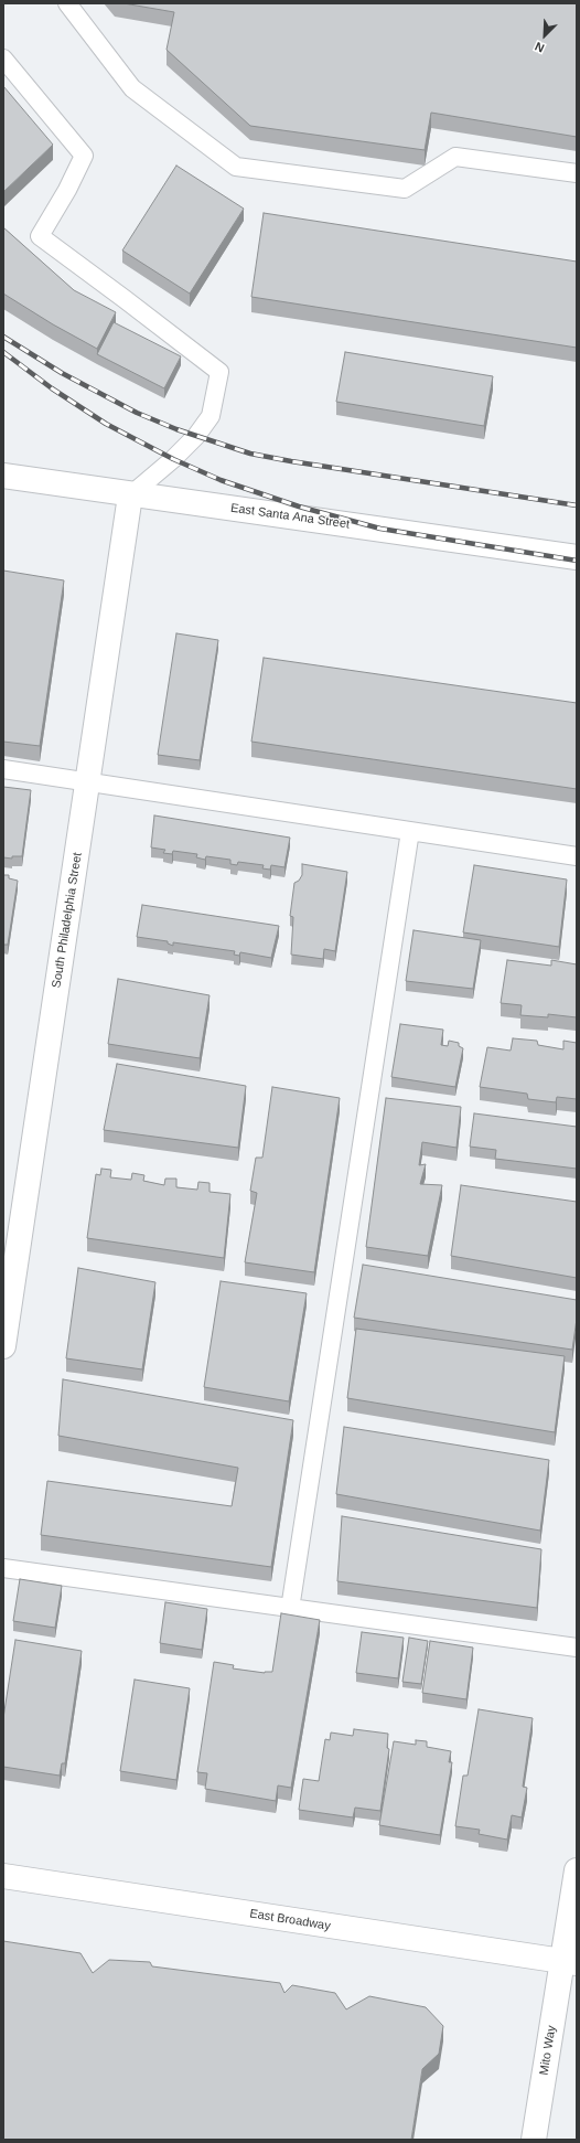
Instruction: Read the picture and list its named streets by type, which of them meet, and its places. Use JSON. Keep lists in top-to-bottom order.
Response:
{
  "streets": {
    "street": [
      "East Santa Ana Street",
      "South Philadelphia Street",
      "East Broadway",
      "Mito Way"
    ]
  },
  "crossings": [
    ["East Santa Ana Street", "South Philadelphia Street"],
    ["East Broadway", "Mito Way"]
  ],
  "north": "bottom left"
}
